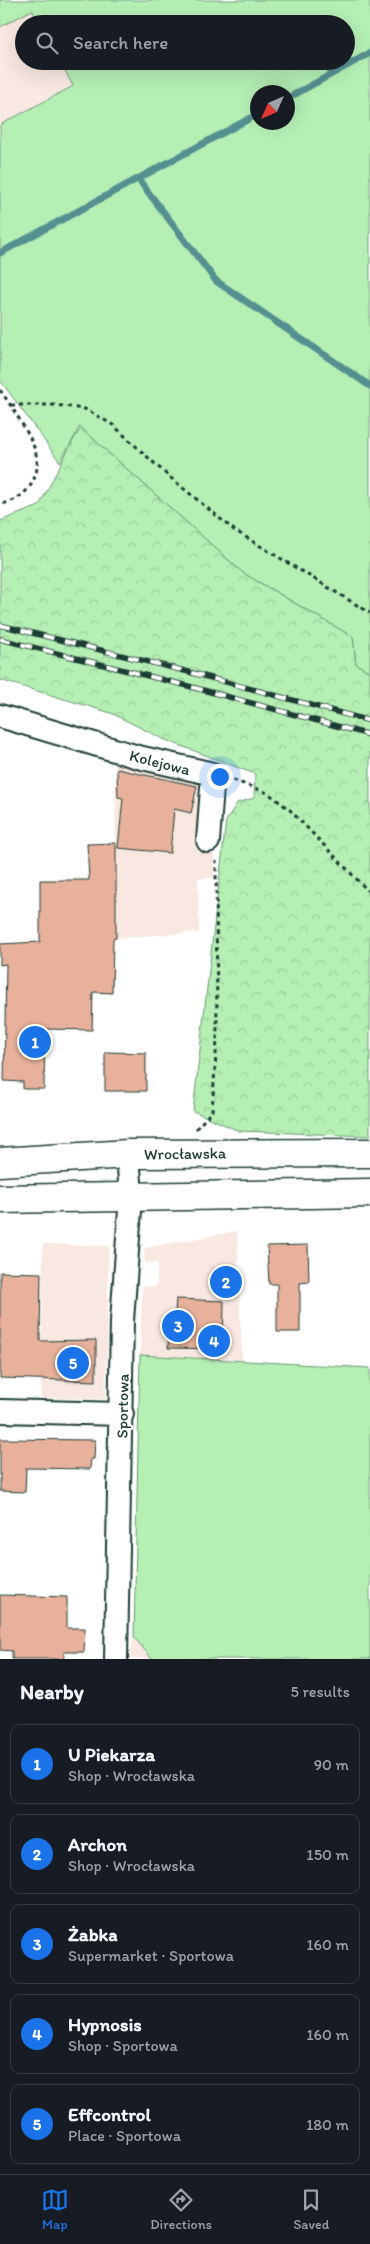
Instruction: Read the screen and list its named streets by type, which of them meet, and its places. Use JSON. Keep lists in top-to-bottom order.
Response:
{
  "streets": {
    "main road": ["Wrocławska"],
    "street": ["Kolejowa", "Sportowa"]
  },
  "crossings": [
    ["Wrocławska", "Sportowa"]
  ],
  "north": "bottom left",
  "page": {
    "search": "Search here",
    "pins": [
      "1",
      "2",
      "3",
      "4",
      "5"
    ],
    "heading": ["Nearby", "5 results"],
    "list": [
      {
        "mark": "1",
        "name": "U Piekarza",
        "note": "Shop · Wrocławska",
        "value": "90 m"
      },
      {
        "mark": "2",
        "name": "Archon",
        "note": "Shop · Wrocławska",
        "value": "150 m"
      },
      {
        "mark": "3",
        "name": "Żabka",
        "note": "Supermarket · Sportowa",
        "value": "160 m"
      },
      {
        "mark": "4",
        "name": "Hypnosis",
        "note": "Shop · Sportowa",
        "value": "160 m"
      },
      {
        "mark": "5",
        "name": "Effcontrol",
        "note": "Place · Sportowa",
        "value": "180 m"
      }
    ],
    "nav": ["Map", "Directions", "Saved"]
  }
}
